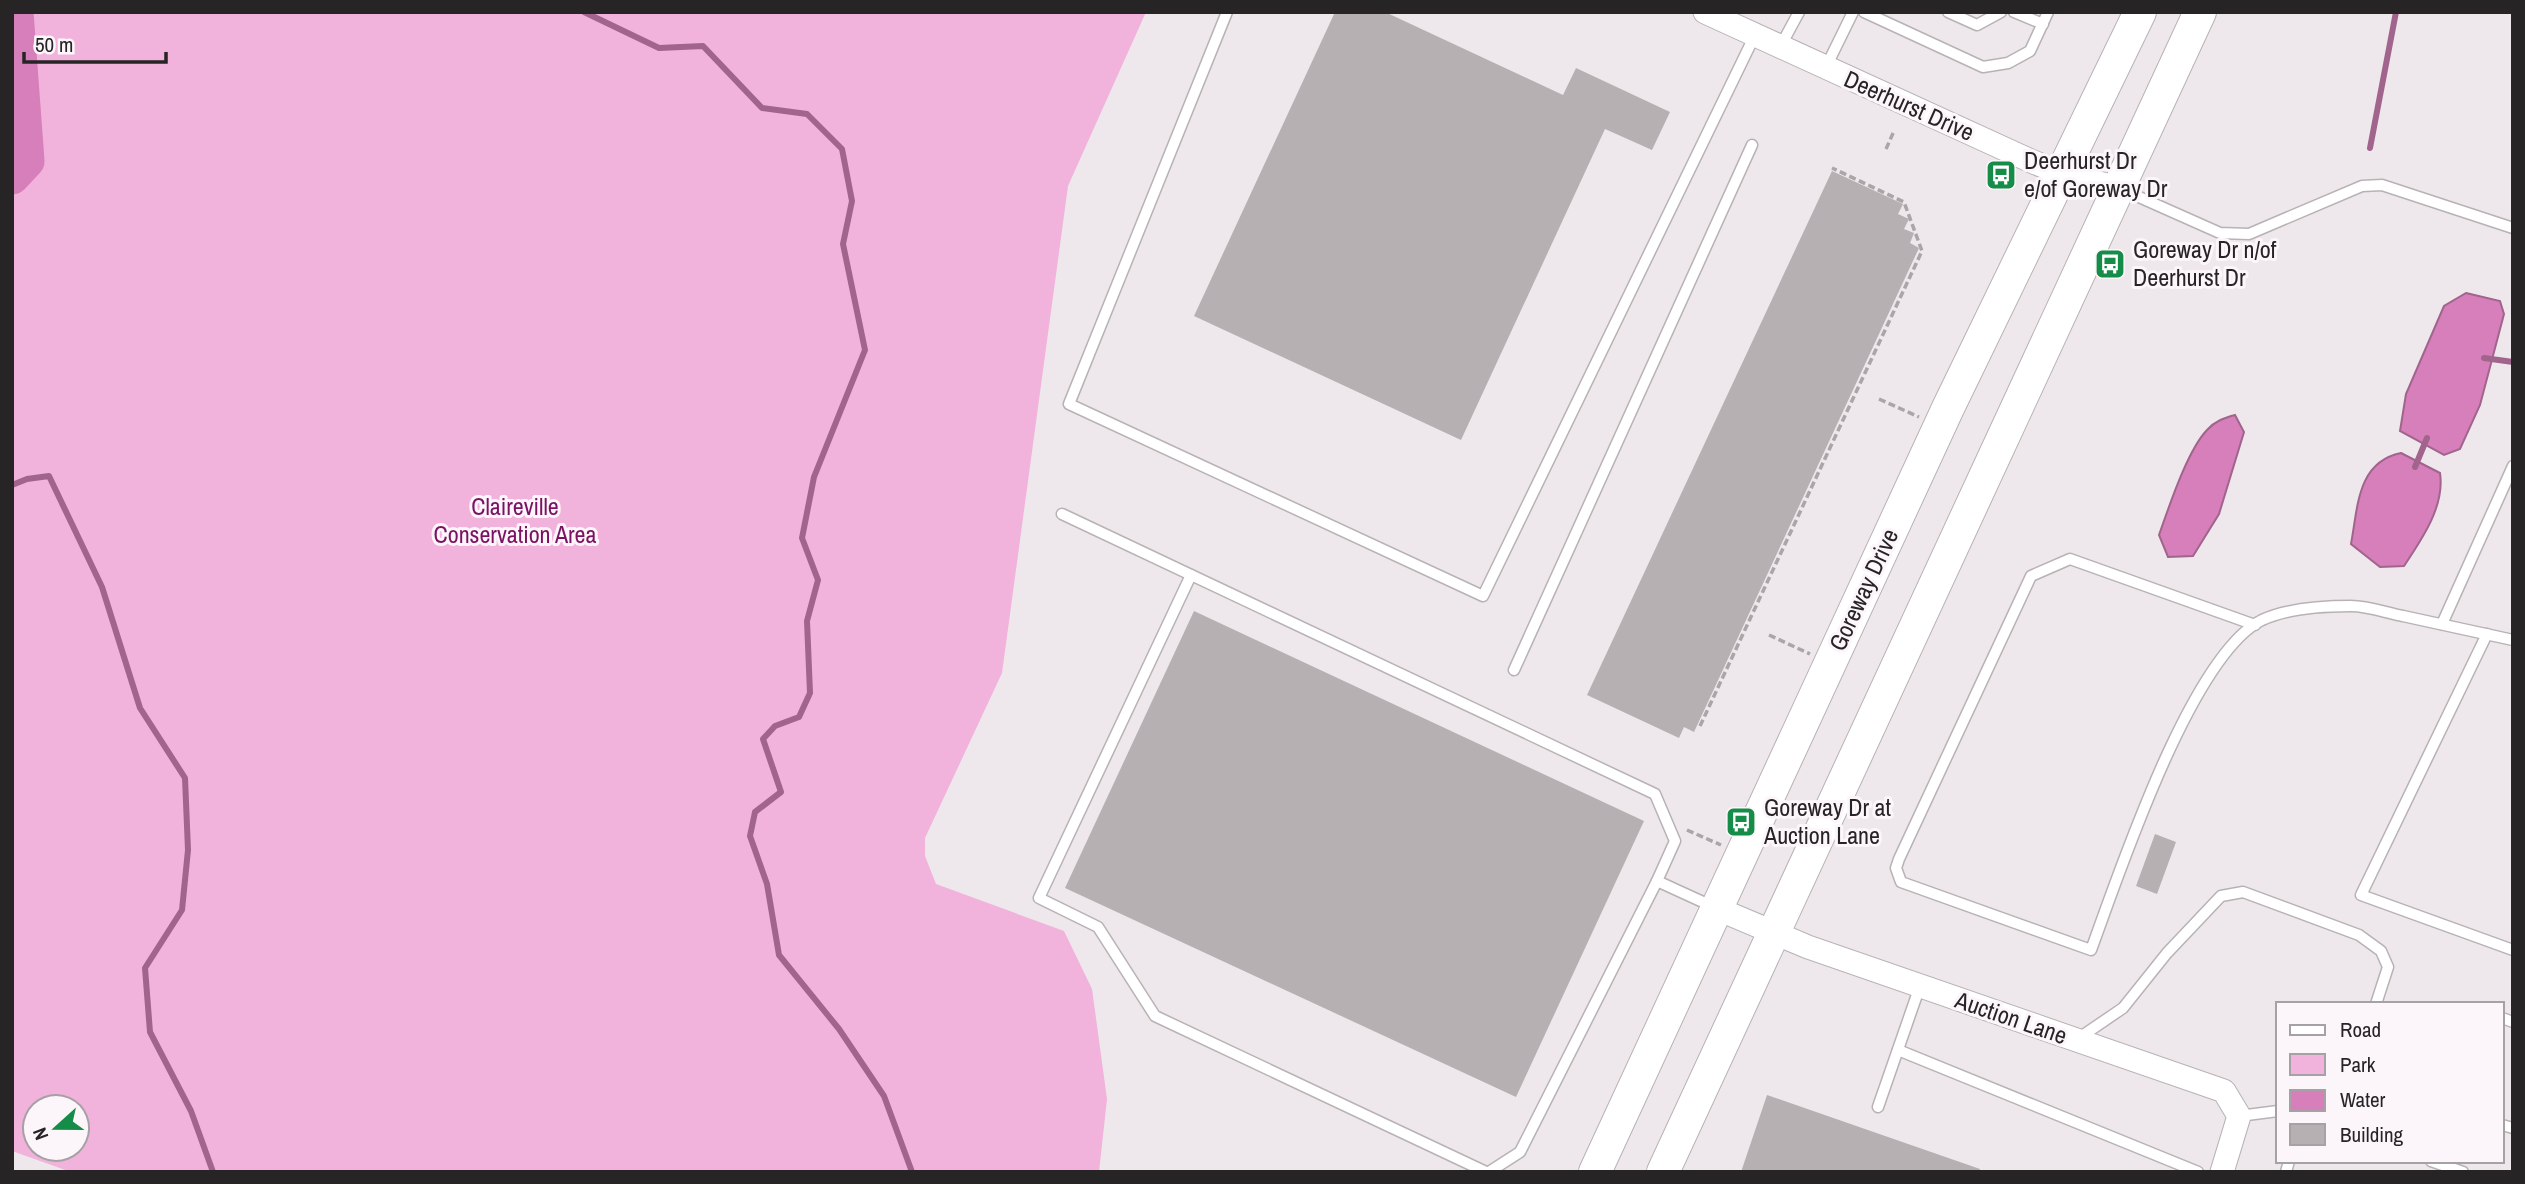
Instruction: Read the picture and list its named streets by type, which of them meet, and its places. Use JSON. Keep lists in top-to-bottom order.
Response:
{
  "streets": {
    "main road": ["Goreway Drive"],
    "street": ["Deerhurst Drive", "Auction Lane"]
  },
  "crossings": [
    ["Deerhurst Drive", "Goreway Drive"],
    ["Goreway Drive", "Auction Lane"]
  ],
  "parks": ["Claireville Conservation Area"],
  "places": {
    "bus stop": ["Deerhurst Dr e/of Goreway Dr", "Goreway Dr n/of Deerhurst Dr", "Goreway Dr at Auction Lane"]
  },
  "legend": [
    "Road",
    "Park",
    "Water",
    "Building"
  ],
  "scale_bar": "50 m",
  "north": "left"
}
